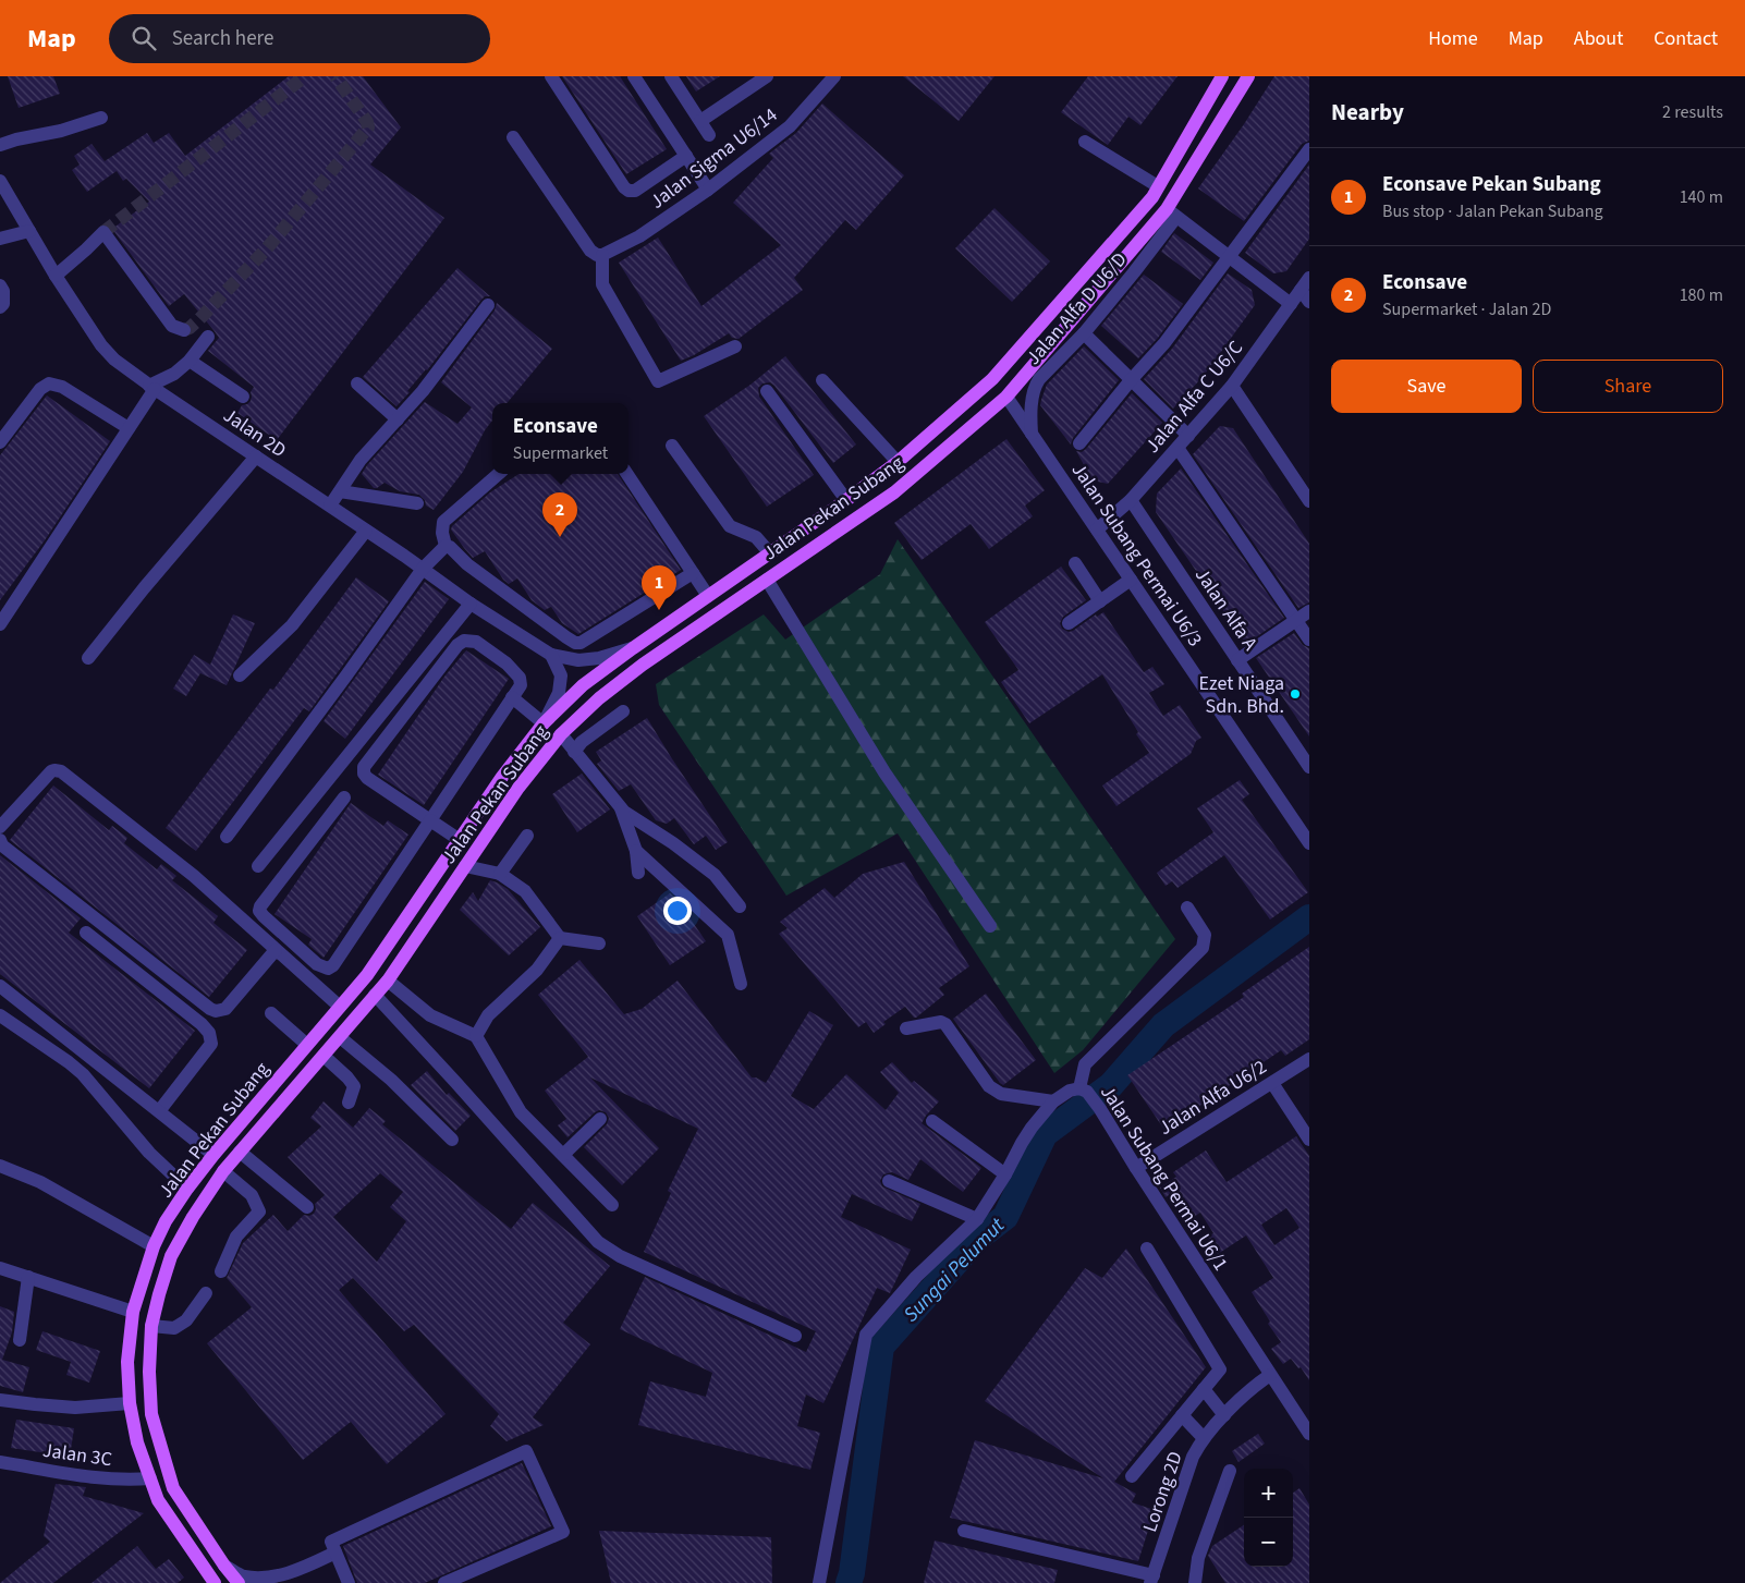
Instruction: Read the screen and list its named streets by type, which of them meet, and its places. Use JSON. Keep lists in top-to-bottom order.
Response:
{
  "streets": {
    "main road": ["Jalan Pekan Subang"],
    "street": [
      "Jalan Sigma U6/14",
      "Jalan Alfa D U6/D",
      "Jalan Alfa C U6/C",
      "Jalan 2D",
      "Jalan Subang Permai U6/3",
      "Jalan Alfa A",
      "Jalan Alfa U6/2",
      "Jalan Subang Permai U6/1",
      "Jalan 3C",
      "Lorong 2D"
    ]
  },
  "crossings": [
    ["Jalan Alfa D U6/D", "Jalan Pekan Subang"],
    ["Jalan Alfa D U6/D", "Jalan Subang Permai U6/3"],
    ["Jalan Alfa C U6/C", "Jalan Subang Permai U6/3"],
    ["Jalan Alfa C U6/C", "Jalan Alfa A"],
    ["Jalan 2D", "Jalan Pekan Subang"],
    ["Jalan Pekan Subang", "Jalan Subang Permai U6/3"],
    ["Jalan Pekan Subang", "Jalan 3C"],
    ["Jalan Alfa U6/2", "Jalan Subang Permai U6/1"],
    ["Jalan Subang Permai U6/1", "Lorong 2D"]
  ],
  "water": ["Sungai Pelumut"],
  "places": ["Ezet Niaga Sdn. Bhd."],
  "page": {
    "header": "Map",
    "search": "Search here",
    "nav": [
      "Home",
      "Map",
      "About",
      "Contact"
    ],
    "heading": ["Nearby", "2 results"],
    "list": [
      {
        "mark": "1",
        "name": "Econsave Pekan Subang",
        "note": "Bus stop · Jalan Pekan Subang",
        "value": "140 m"
      },
      {
        "mark": "2",
        "name": "Econsave",
        "note": "Supermarket · Jalan 2D",
        "value": "180 m"
      }
    ],
    "buttons": ["Save", "Share"],
    "popup": ["Econsave", "Supermarket"],
    "pins": ["2", "1"],
    "map_buttons": ["+", "−"]
  }
}
